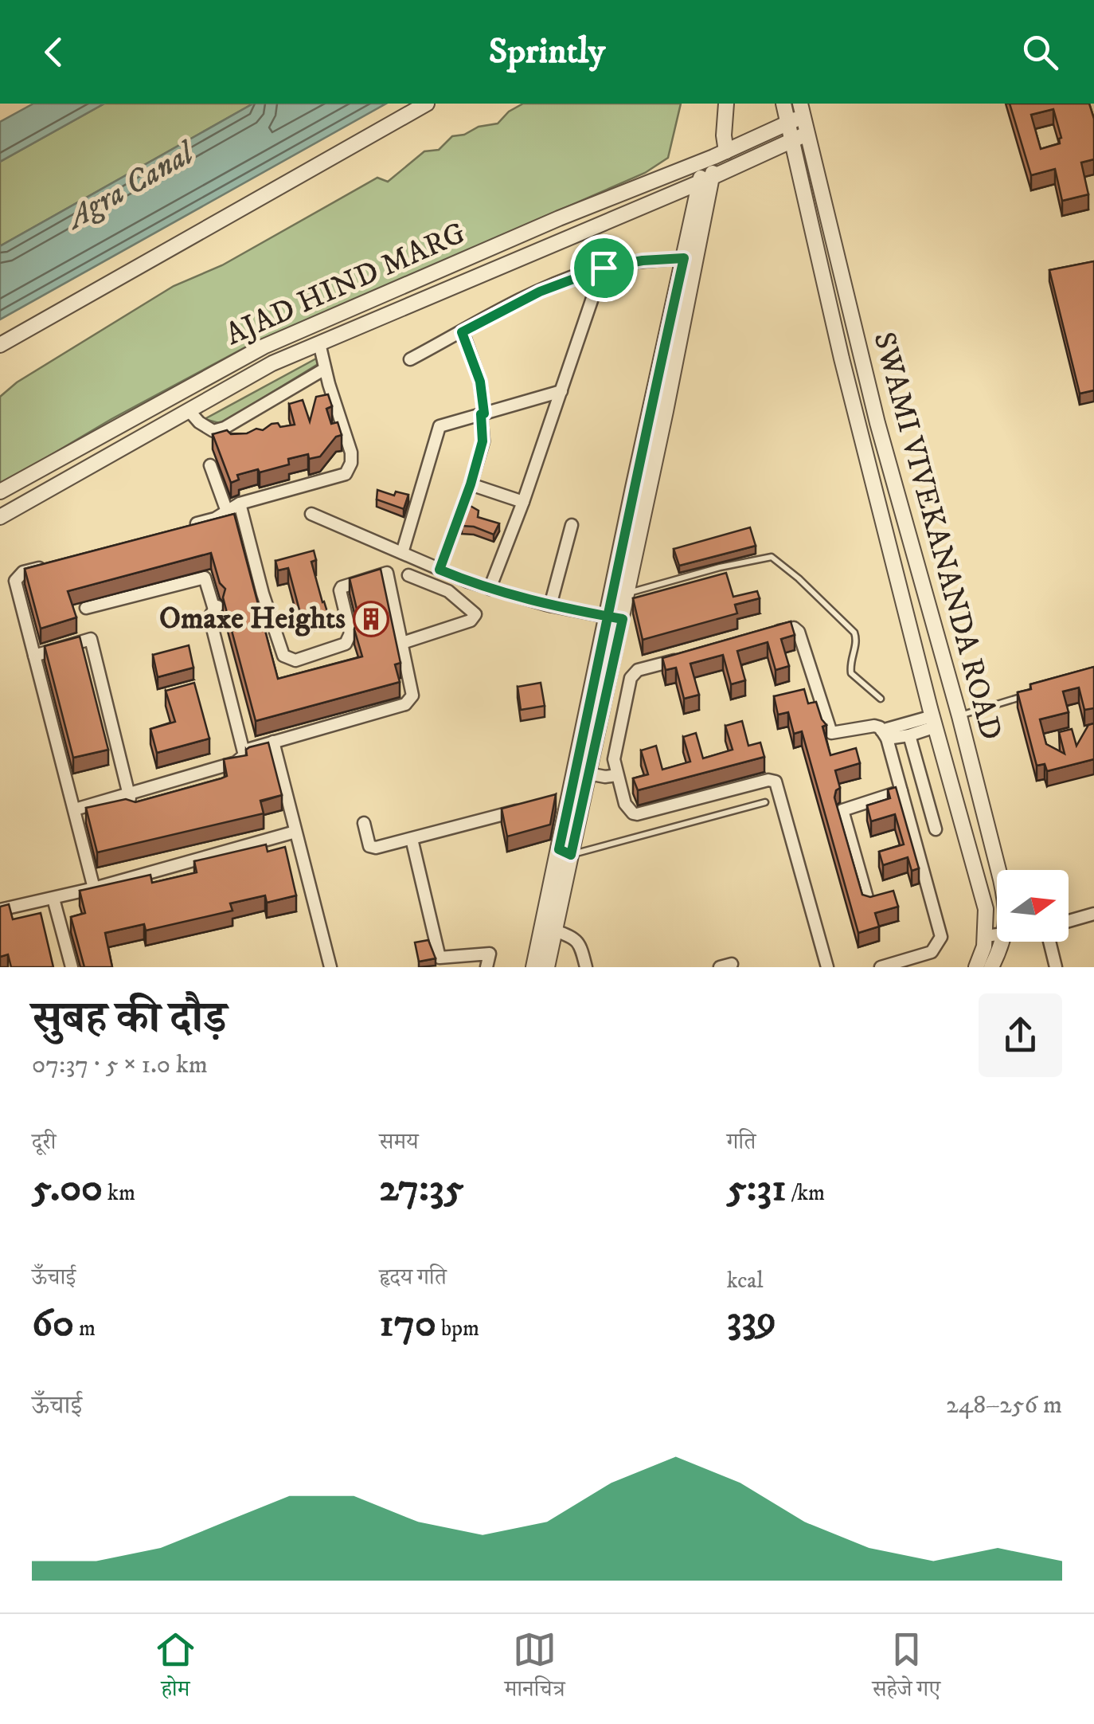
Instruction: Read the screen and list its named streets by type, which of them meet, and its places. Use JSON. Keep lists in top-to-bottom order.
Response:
{
  "streets": {
    "street": ["AJAD HIND MARG", "SWAMI VIVEKANANDA ROAD"]
  },
  "crossings": [
    ["AJAD HIND MARG", "SWAMI VIVEKANANDA ROAD"]
  ],
  "water": ["Agra Canal"],
  "places": {
    "building": ["Omaxe Heights"]
  },
  "north": "right",
  "page": {
    "header": "Sprintly",
    "heading": ["सुबह की दौड़", "07:37 · 5 × 1.0 km"],
    "stats": [
      ["दूरी", "5.00 km"],
      ["समय", "27:35"],
      ["गति", "5:31 /km"],
      ["ऊँचाई", "60 m"],
      ["हृदय गति", "170 bpm"],
      ["kcal", "339"]
    ],
    "chart": ["ऊँचाई", "248–256 m"],
    "tabs": ["होम", "मानचित्र", "सहेजे गए"]
  }
}
